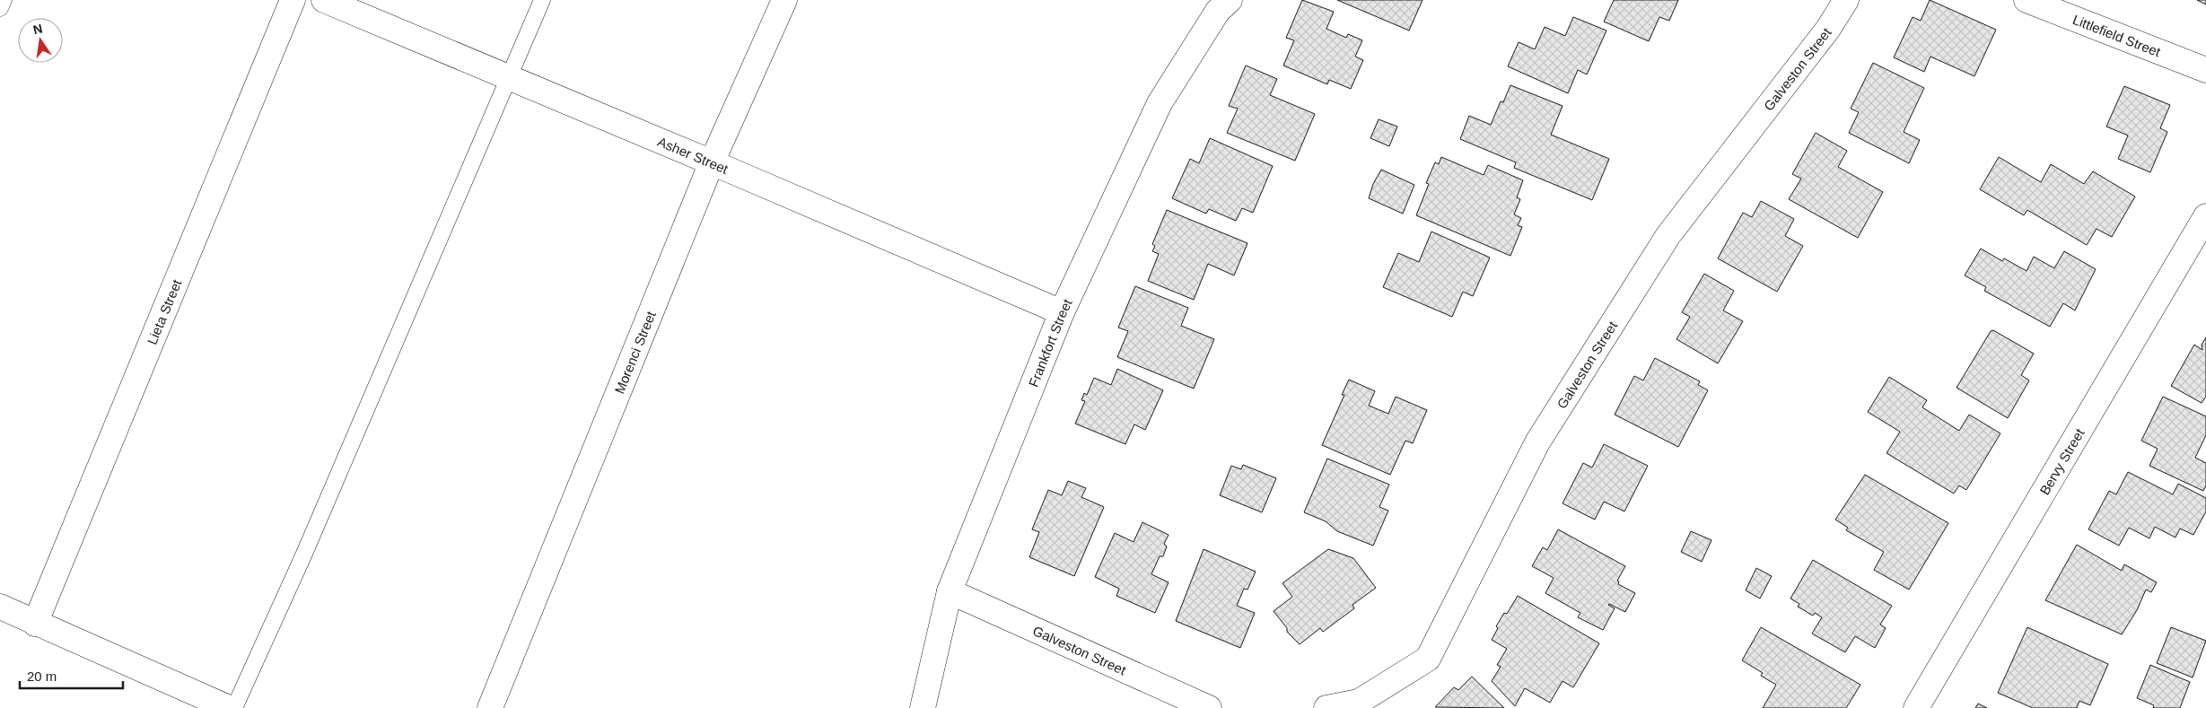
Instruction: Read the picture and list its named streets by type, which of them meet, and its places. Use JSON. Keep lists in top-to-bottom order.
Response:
{
  "streets": {
    "street": [
      "Littlefield Street",
      "Galveston Street",
      "Asher Street",
      "Lieta Street",
      "Frankfort Street",
      "Morenci Street",
      "Bervy Street"
    ]
  },
  "crossings": [
    ["Galveston Street", "Frankfort Street"],
    ["Asher Street", "Frankfort Street"],
    ["Asher Street", "Morenci Street"]
  ],
  "scale_bar": "20 m",
  "north": "top"
}
